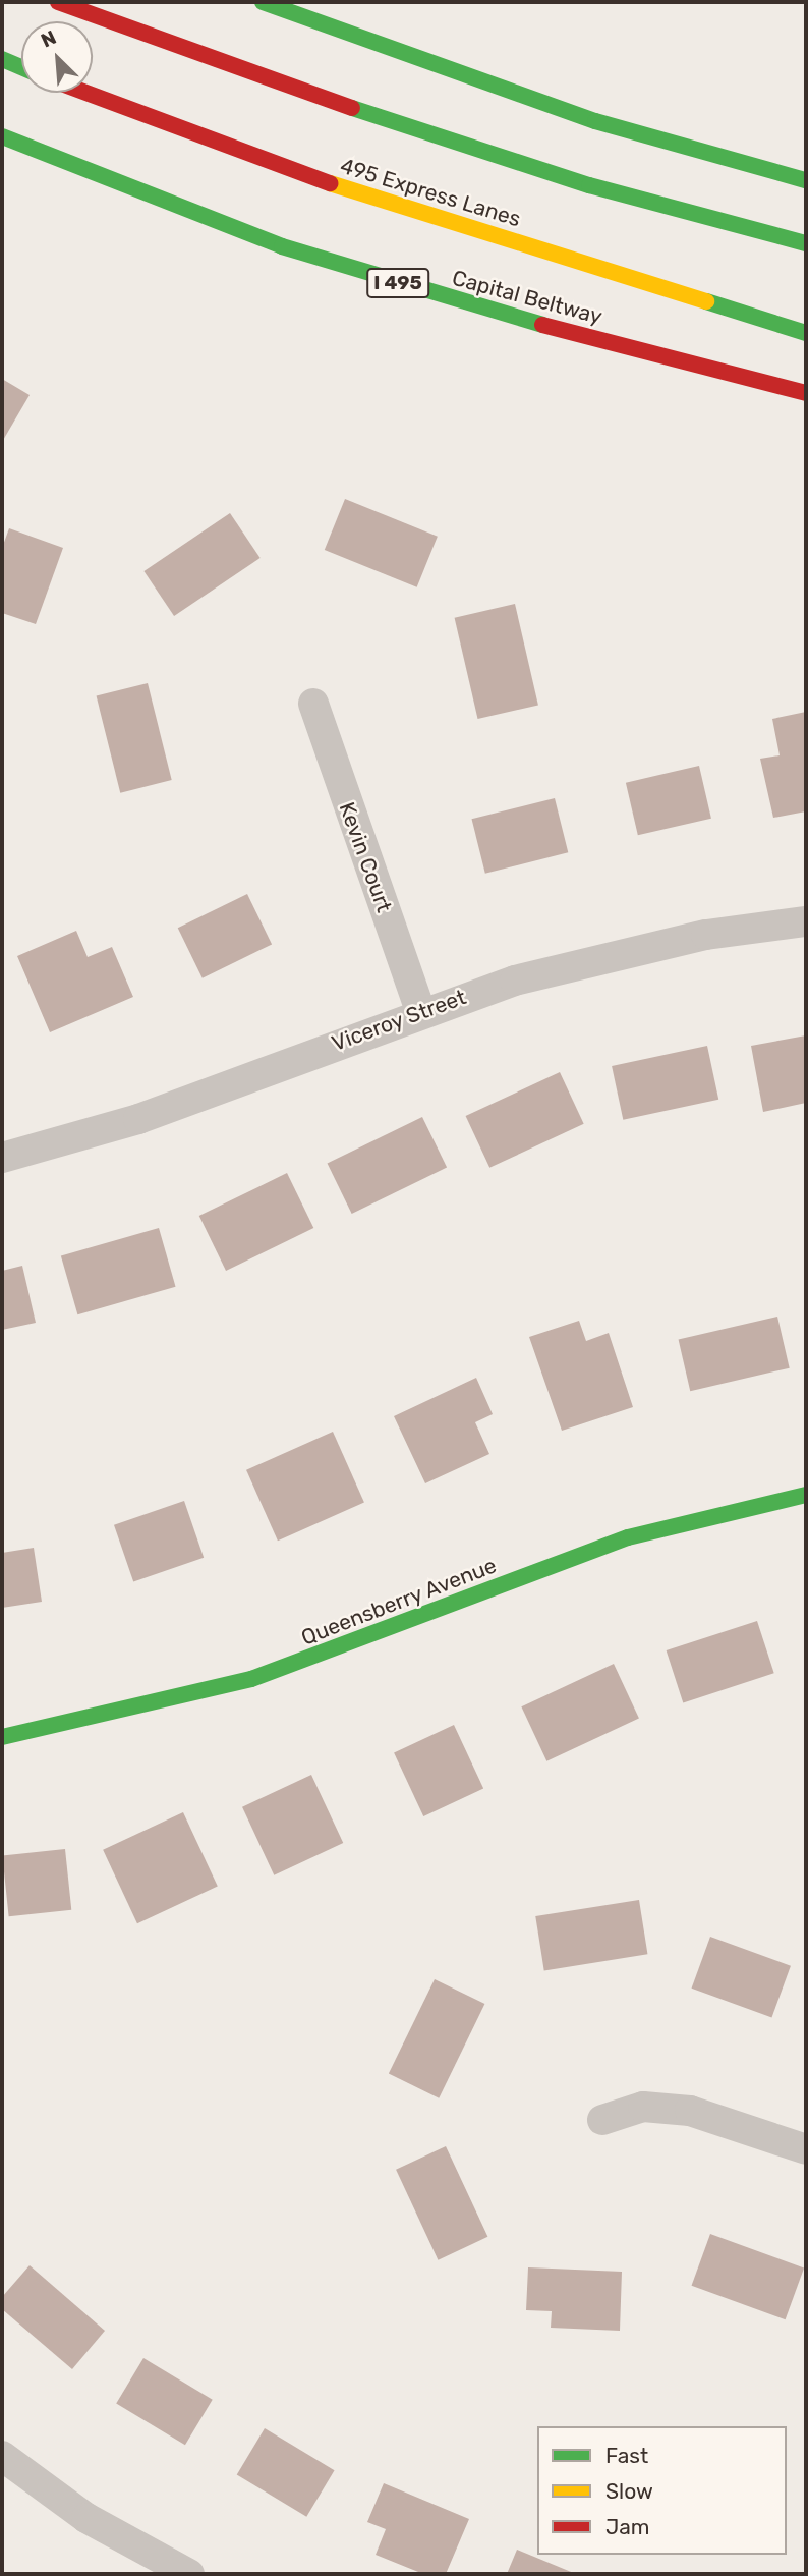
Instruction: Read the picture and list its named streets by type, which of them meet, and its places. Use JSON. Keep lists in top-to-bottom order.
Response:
{
  "streets": {
    "main road": [
      "495 Express Lanes",
      "I 495",
      "Capital Beltway",
      "Queensberry Avenue"
    ],
    "street": ["Kevin Court", "Viceroy Street"]
  },
  "crossings": [
    ["Kevin Court", "Viceroy Street"]
  ],
  "legend": ["Fast", "Slow", "Jam"],
  "north": "top left"
}
